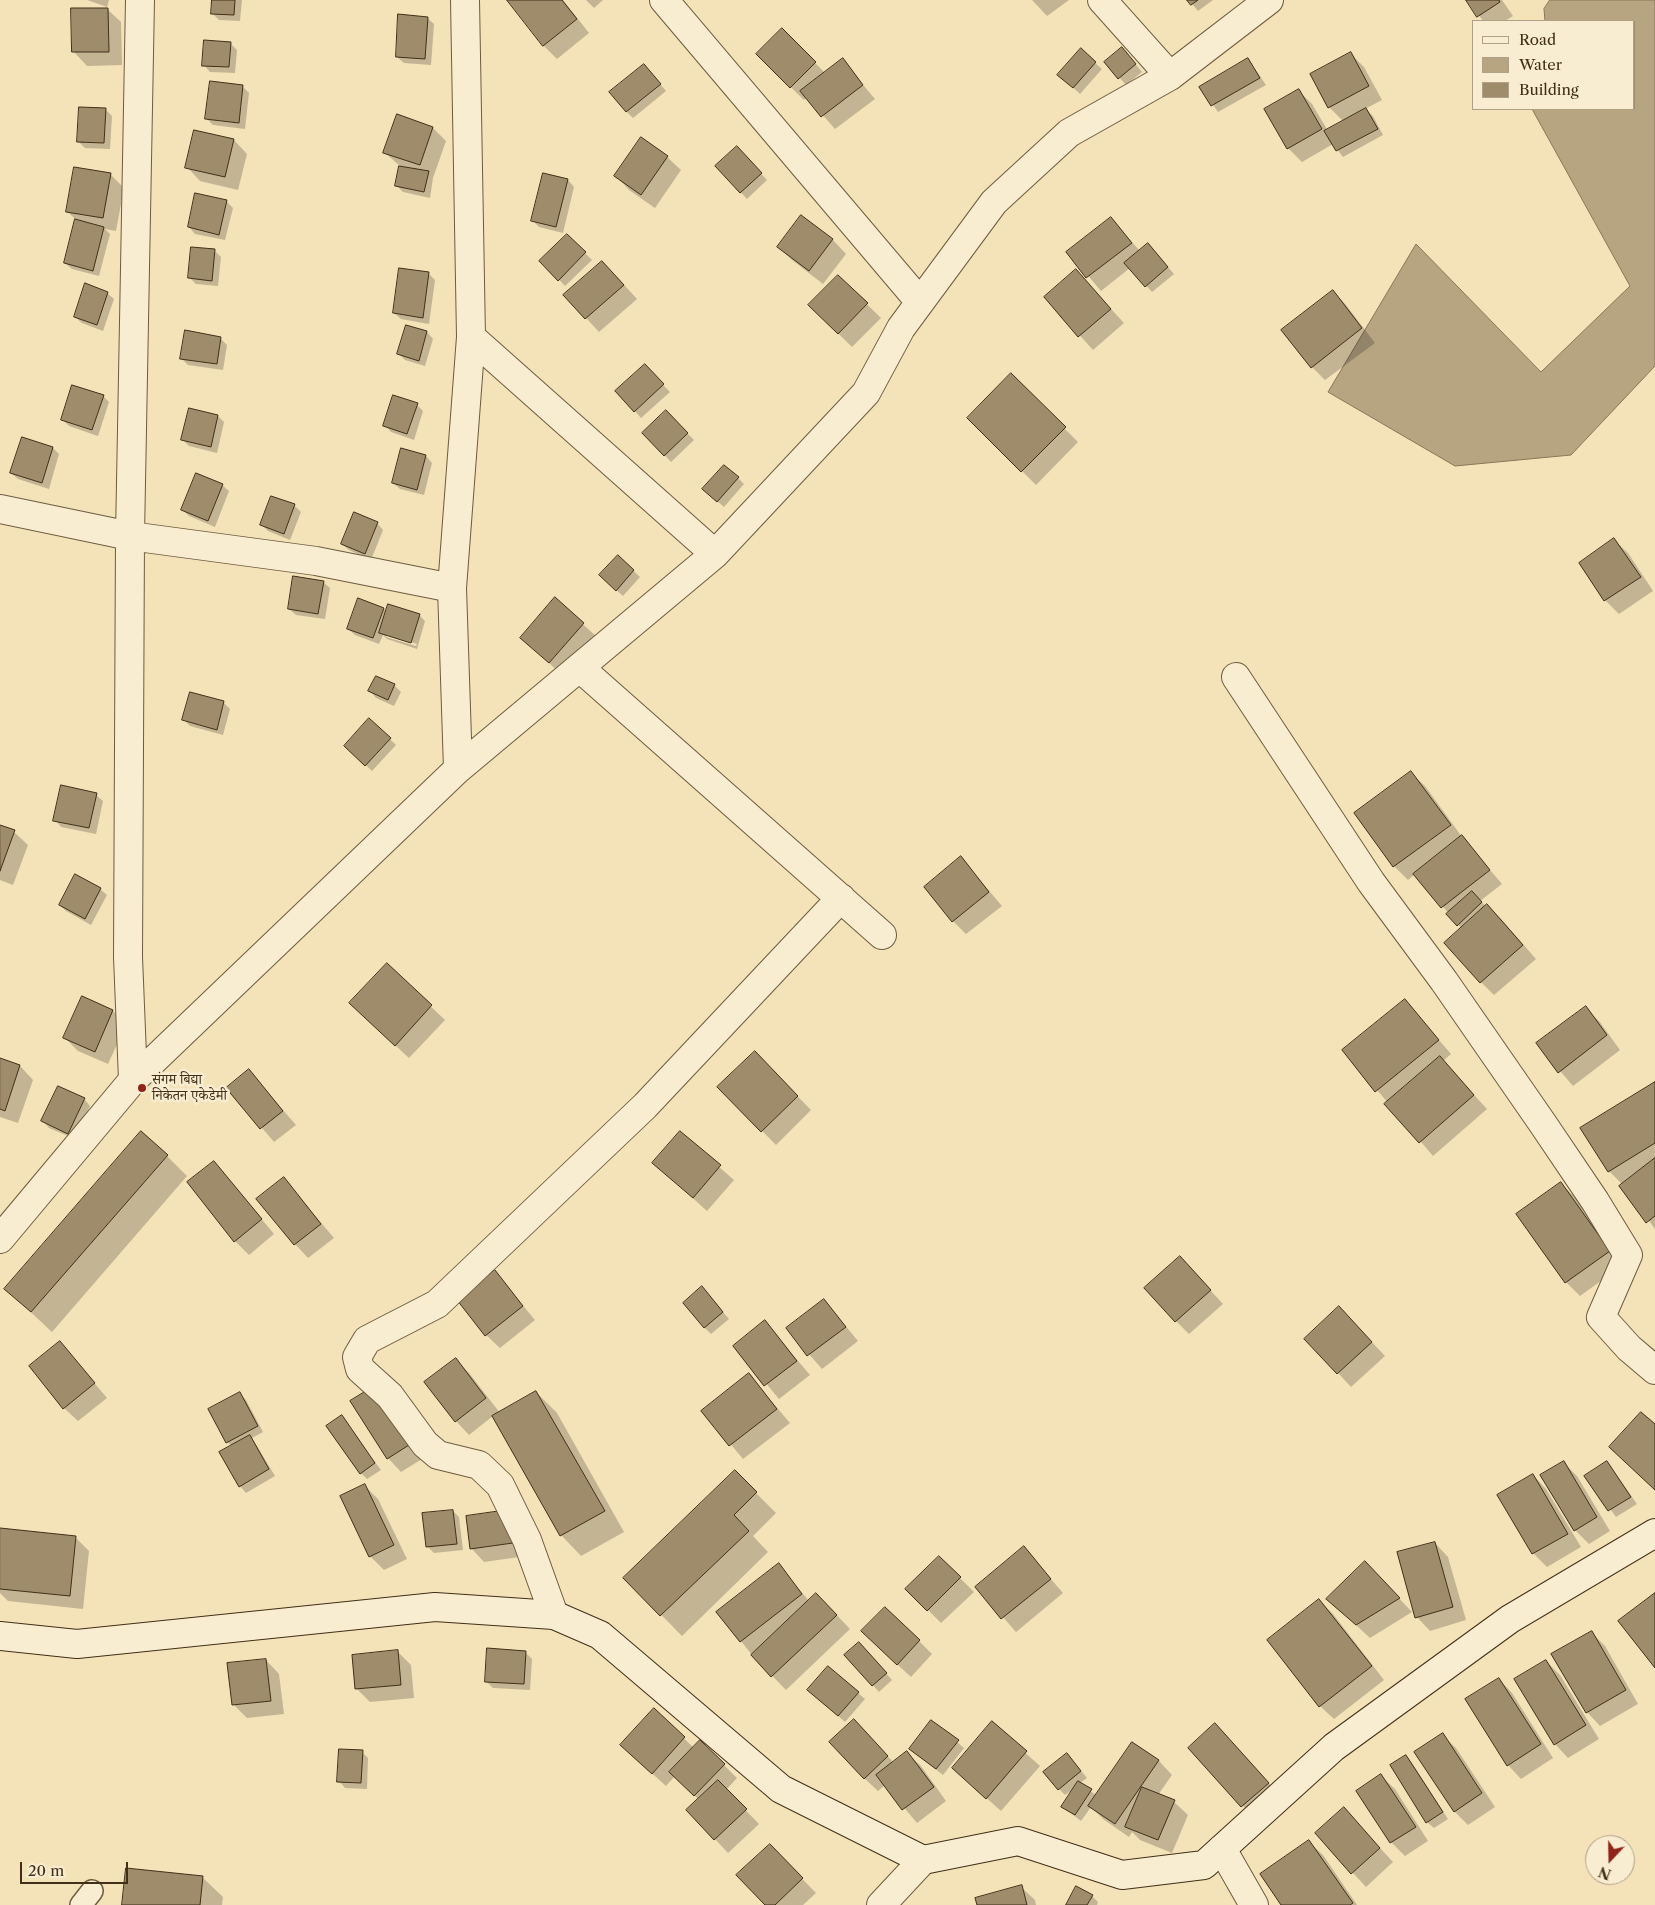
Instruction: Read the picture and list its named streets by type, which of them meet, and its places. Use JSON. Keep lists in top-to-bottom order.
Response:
{
  "places": ["संगम बिद्या निकेतन एकेडेमी"],
  "legend": ["Road", "Water", "Building"],
  "scale_bar": "20 m",
  "north": "bottom"
}
